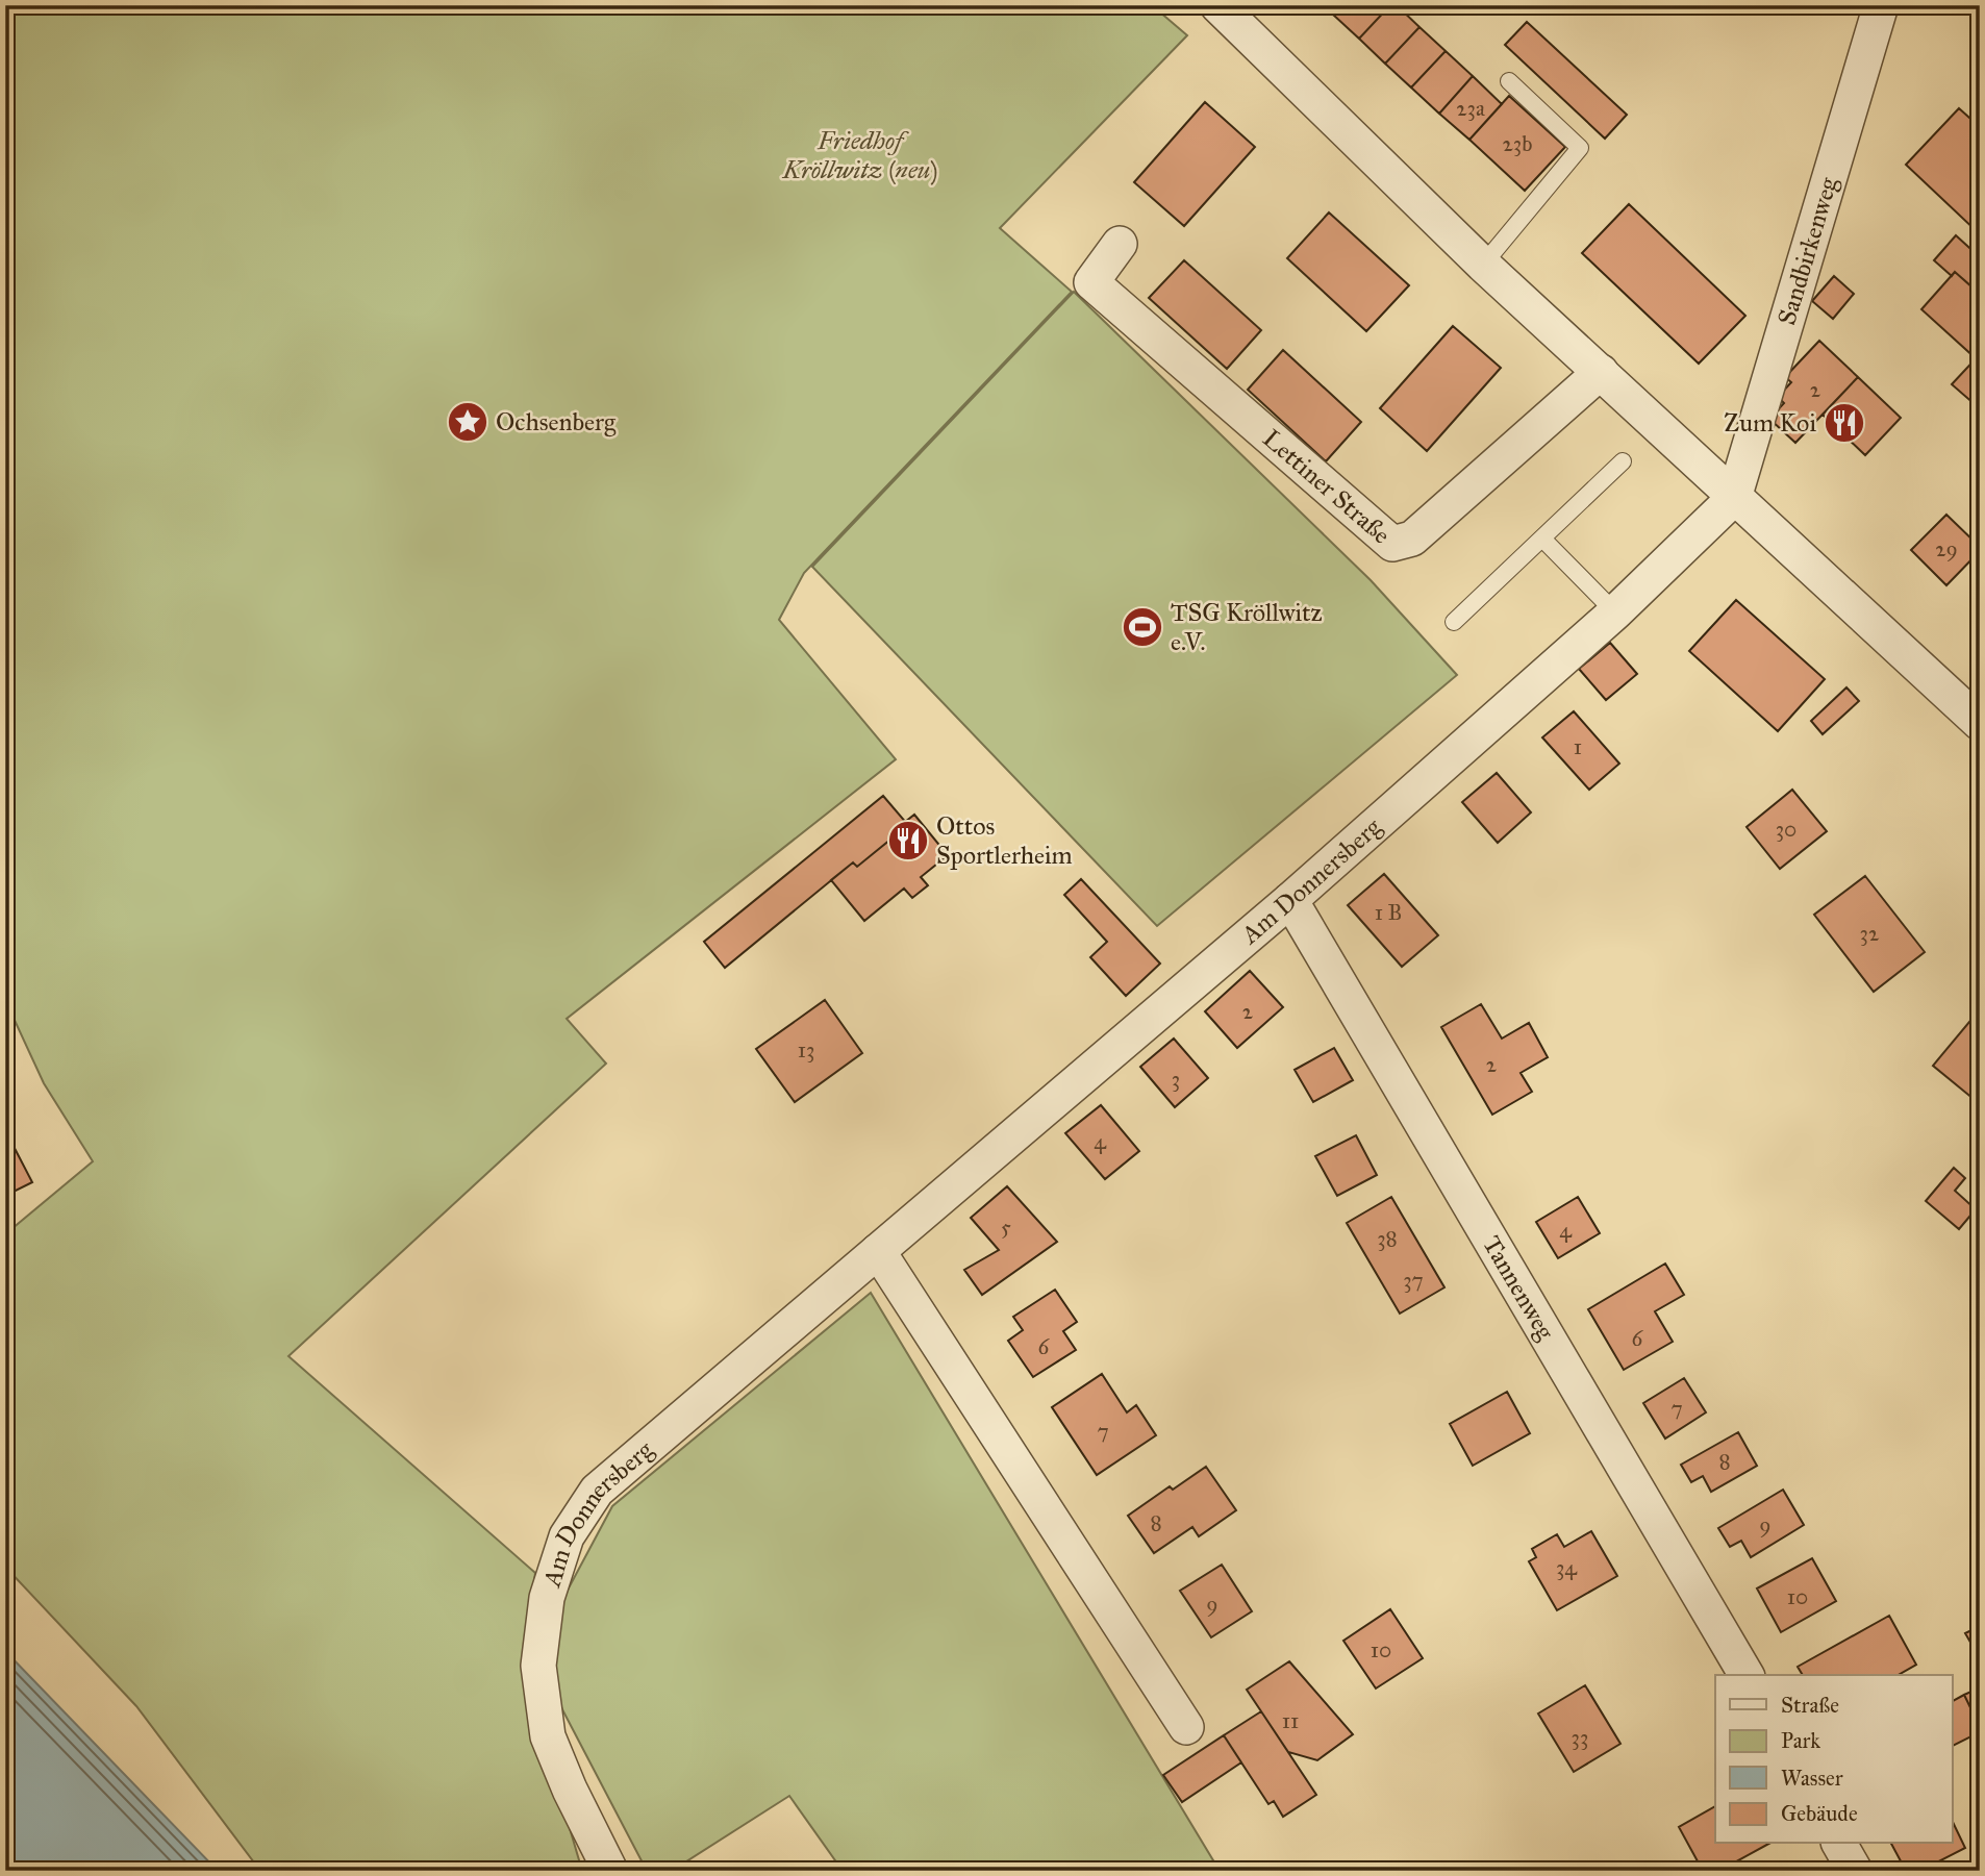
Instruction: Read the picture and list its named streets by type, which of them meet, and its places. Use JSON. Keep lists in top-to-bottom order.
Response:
{
  "streets": {
    "street": [
      "Sandbirkenweg",
      "Lettiner Straße",
      "Am Donnersberg",
      "Tannenweg"
    ]
  },
  "crossings": [
    ["Sandbirkenweg", "Am Donnersberg"],
    ["Am Donnersberg", "Tannenweg"]
  ],
  "parks": ["Friedhof Kröllwitz (neu)"],
  "places": {
    "place": ["Ochsenberg"],
    "restaurant": ["Zum Koi", "Ottos Sportlerheim"],
    "sports": ["TSG Kröllwitz e.V."]
  },
  "house_numbers": [
    "23a",
    "23b",
    "2",
    "29",
    "1",
    "30",
    "1 B",
    "32",
    "2",
    "13",
    "2",
    "3",
    "4",
    "5",
    "4",
    "38",
    "37",
    "6",
    "6",
    "7",
    "7",
    "8",
    "8",
    "9",
    "34",
    "10",
    "9",
    "10",
    "11",
    "33"
  ],
  "legend": [
    "Straße",
    "Park",
    "Wasser",
    "Gebäude"
  ]
}
